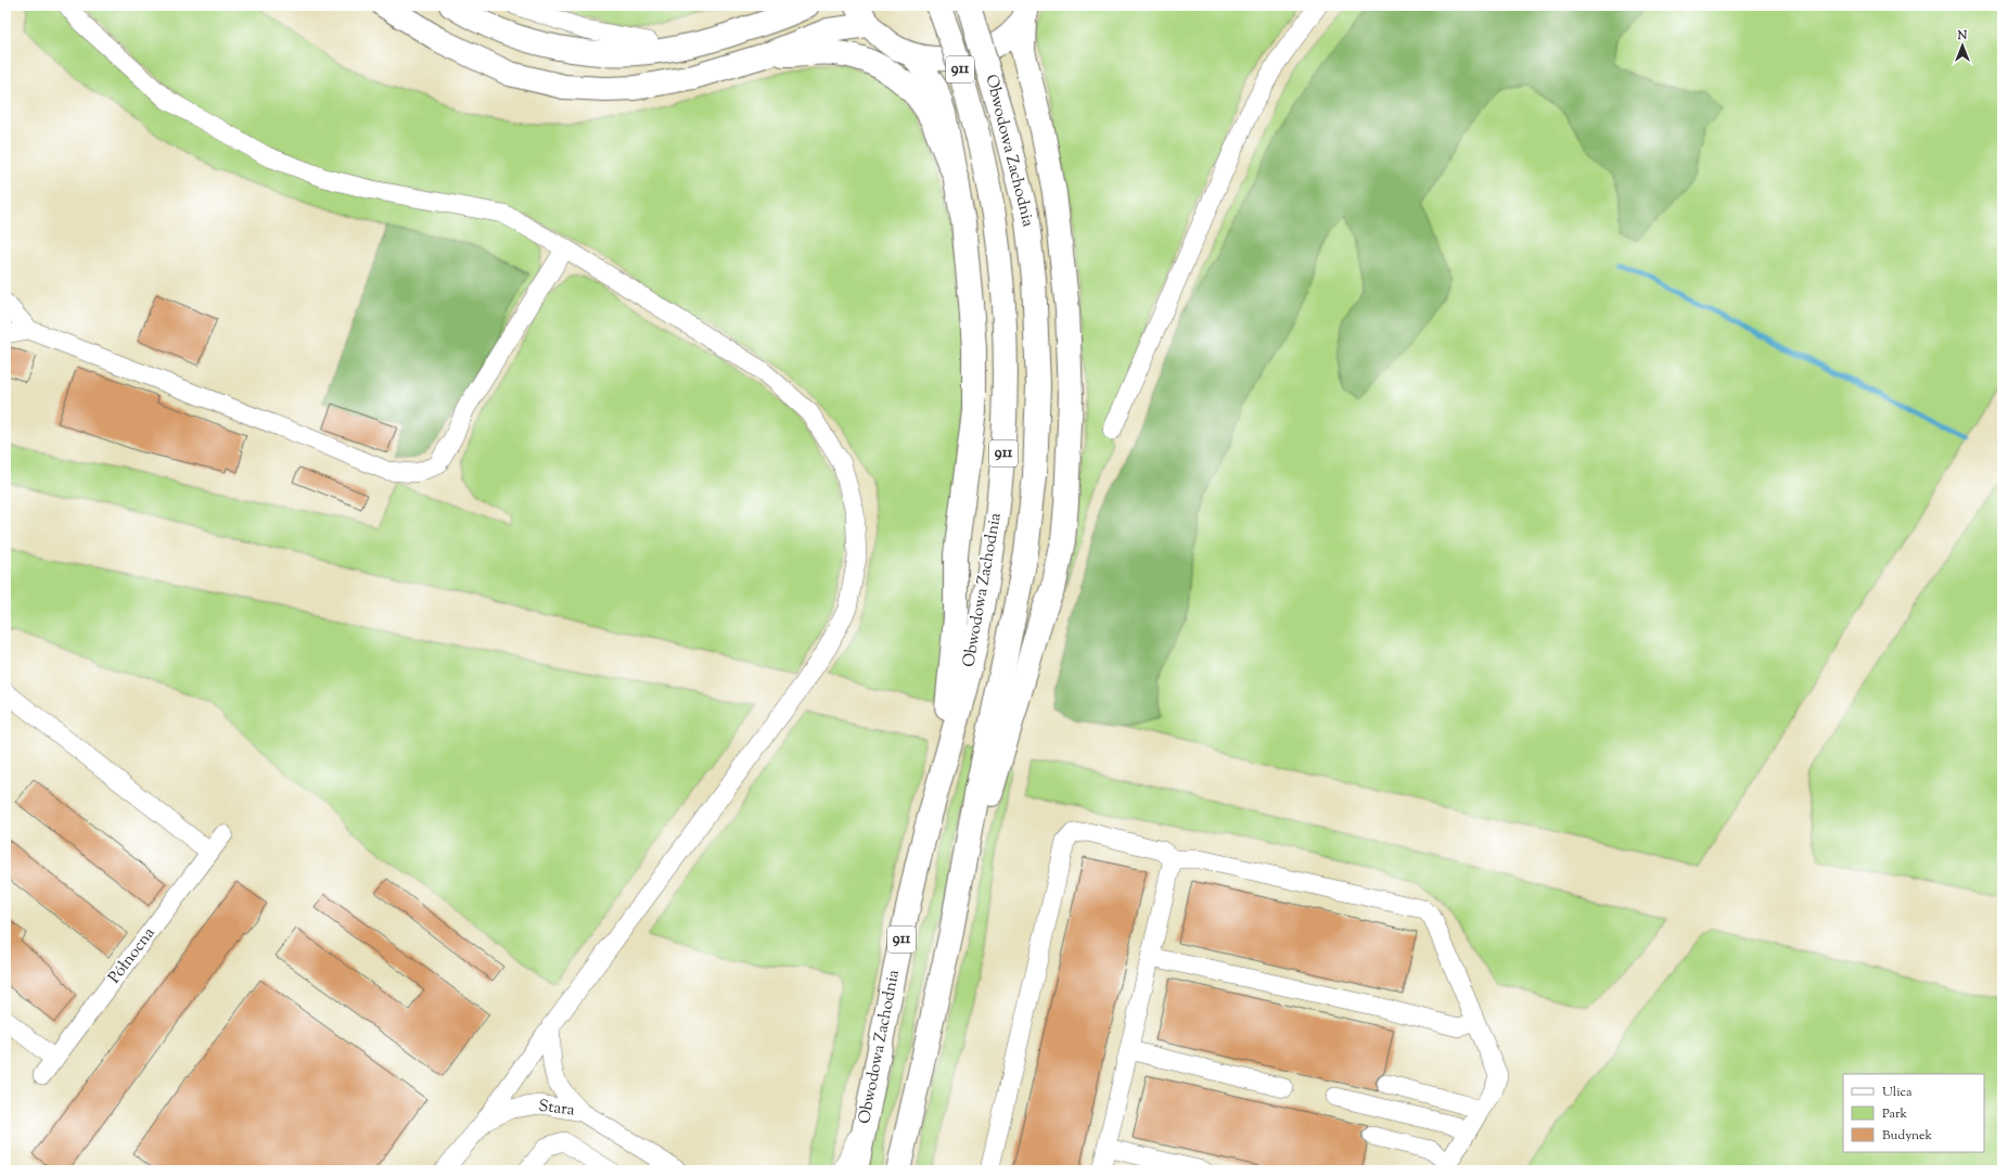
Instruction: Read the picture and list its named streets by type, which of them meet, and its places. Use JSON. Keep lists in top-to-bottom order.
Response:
{
  "streets": {
    "main road": ["911", "Obwodowa Zachodnia"],
    "street": ["Północna", "Stara"]
  },
  "legend": ["Ulica", "Park", "Budynek"],
  "north": "top"
}
